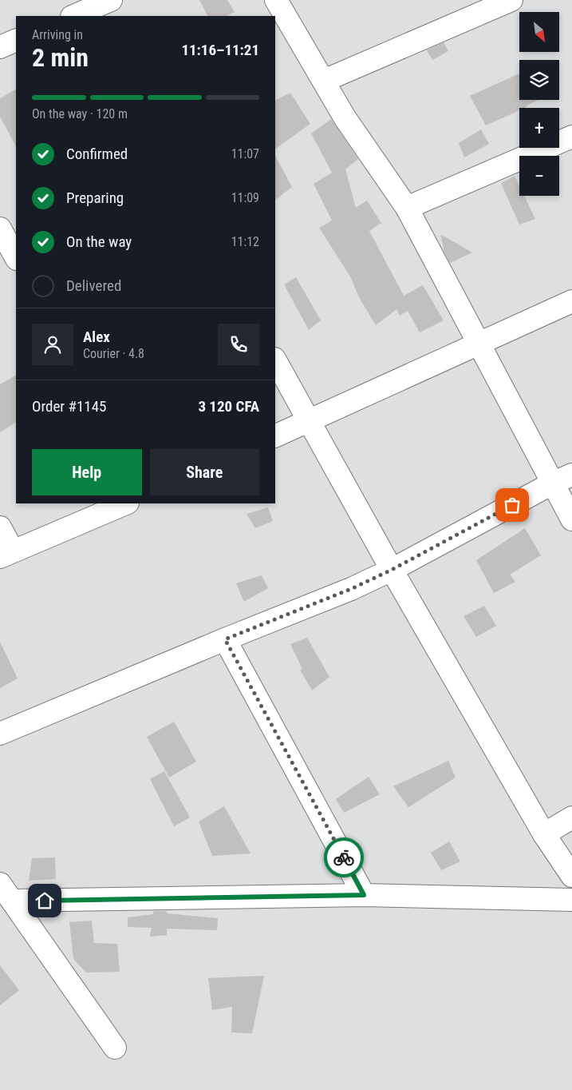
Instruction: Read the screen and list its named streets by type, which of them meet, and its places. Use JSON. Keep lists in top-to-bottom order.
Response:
{
  "north": "bottom right",
  "page": {
    "map_buttons": ["+", "−"],
    "heading": ["2 min", "Arriving in", "11:16–11:21"],
    "panel": [
      "Alex",
      "Courier · 4.8",
      "Order #1145",
      "3 120 CFA"
    ],
    "bar": "On the way · 120 m",
    "list": [
      ["Confirmed", "11:07"],
      ["Preparing", "11:09"],
      ["On the way", "11:12"],
      "Delivered"
    ],
    "buttons": ["Help", "Share"]
  }
}
